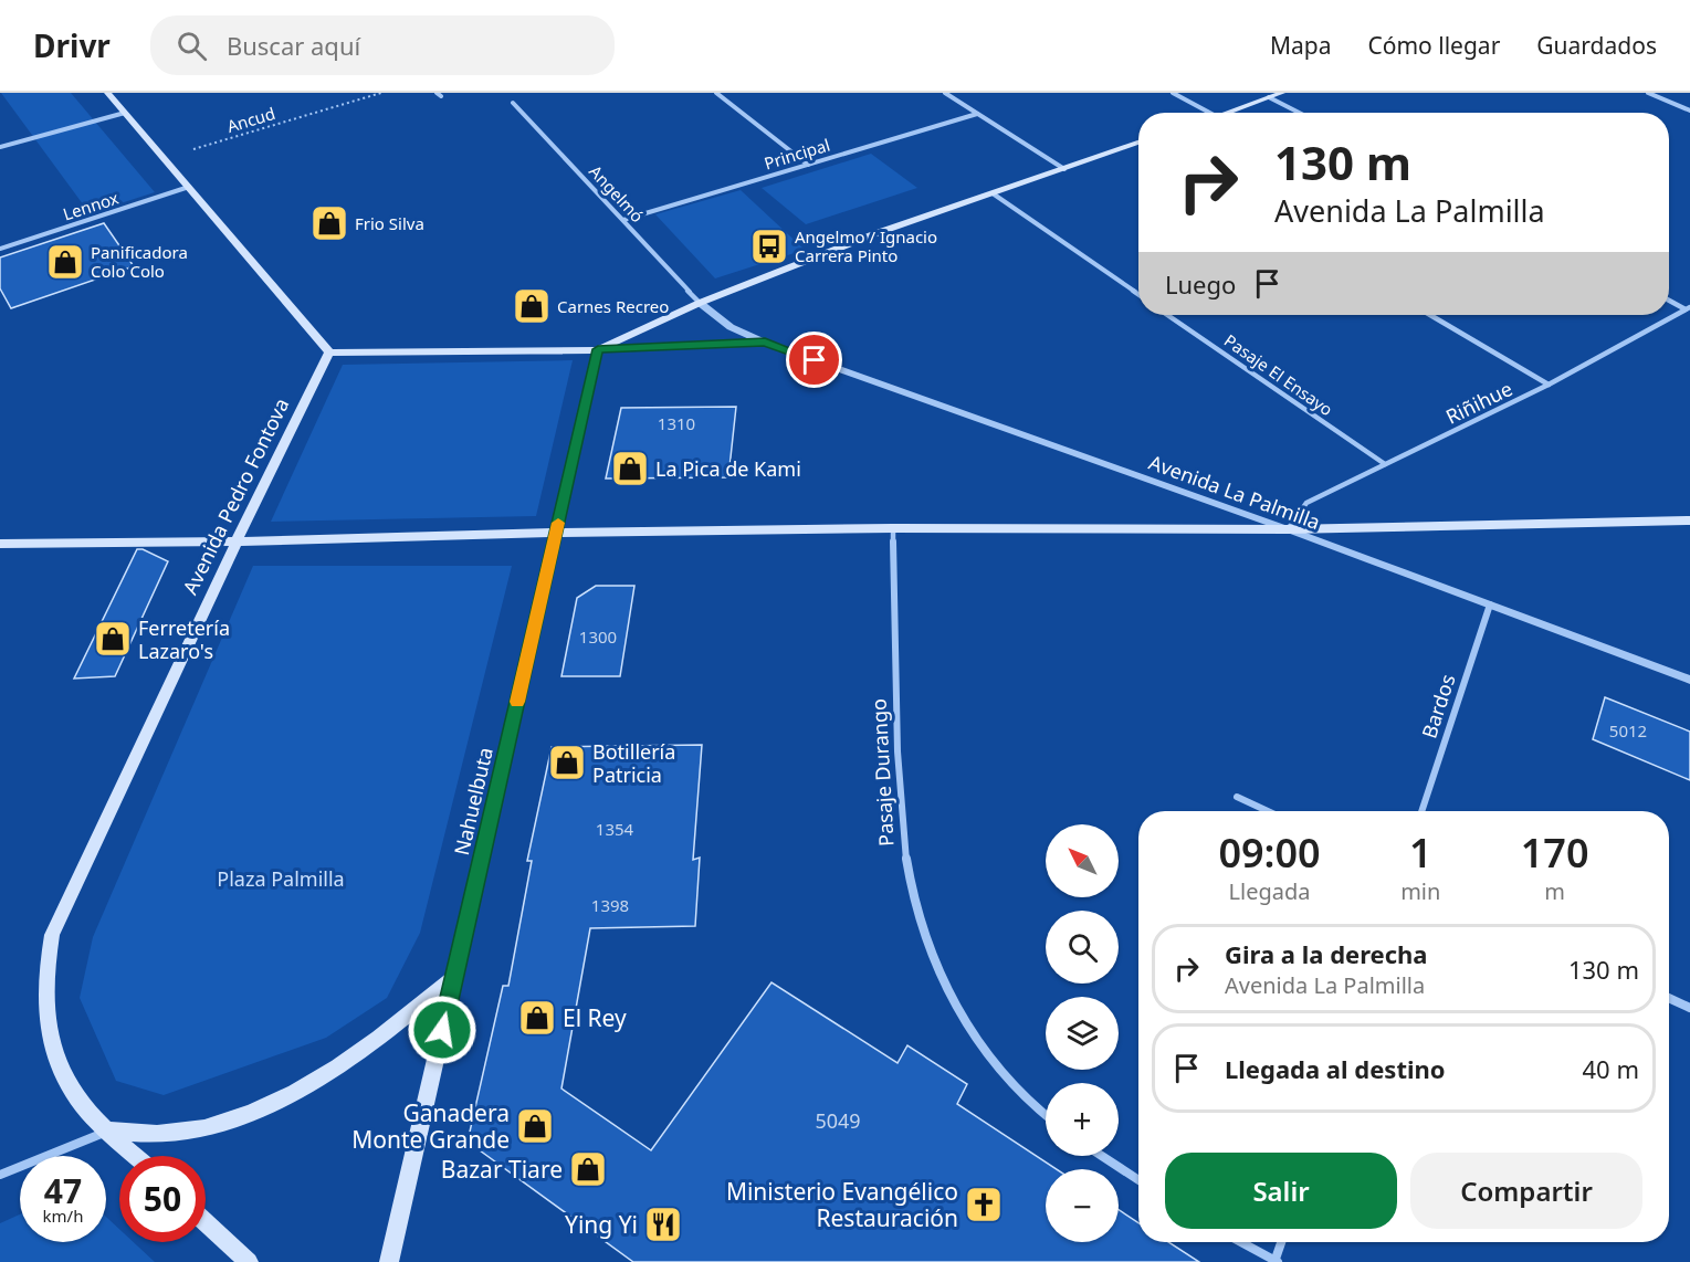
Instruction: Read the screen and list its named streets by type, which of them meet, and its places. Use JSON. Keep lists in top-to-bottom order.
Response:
{
  "streets": {
    "main road": ["Avenida Pedro Fontova", "Nahuelbuta"],
    "street": [
      "Principal",
      "Angelmó",
      "Lennox",
      "Pasaje El Ensayo",
      "Riñihue",
      "Avenida La Palmilla",
      "Bardos",
      "Pasaje Durango"
    ],
    "path": ["Ancud"]
  },
  "crossings": [
    ["Principal", "Angelmó"],
    ["Angelmó", "Avenida La Palmilla"],
    ["Pasaje El Ensayo", "Riñihue"],
    ["Riñihue", "Avenida La Palmilla"],
    ["Avenida La Palmilla", "Bardos"],
    ["Avenida La Palmilla", "Nahuelbuta"]
  ],
  "parks": ["Plaza Palmilla"],
  "places": {
    "shop": [
      "Frio Silva",
      "Panificadora Colo Colo",
      "Carnes Recreo",
      "La Pica de Kami",
      "Ferretería Lazaro's",
      "Botillería Patricia",
      "El Rey",
      "Ganadera Monte Grande",
      "Bazar Tiare"
    ],
    "bus stop": ["Angelmo / Ignacio Carrera Pinto"],
    "church": ["Ministerio Evangélico Restauración"],
    "restaurant": ["Ying Yi"]
  },
  "house_numbers": [
    "1310",
    "1300",
    "5012",
    "1354",
    "1398",
    "5049"
  ],
  "north": "top left",
  "page": {
    "header": "Drivr",
    "search": "Buscar aquí",
    "nav": ["Mapa", "Cómo llegar", "Guardados"],
    "turn": ["130 m", "Avenida La Palmilla"],
    "then": "Luego",
    "eta": [
      "09:00",
      "Llegada",
      "1",
      "min",
      "170",
      "m"
    ],
    "map_buttons": ["+", "−"],
    "list": [
      {
        "name": "Gira a la derecha",
        "note": "Avenida La Palmilla",
        "value": "130 m"
      },
      {
        "name": "Llegada al destino",
        "value": "40 m"
      }
    ],
    "buttons": ["Salir", "Compartir"],
    "speed": "47 km/h",
    "limit": "50"
  }
}
